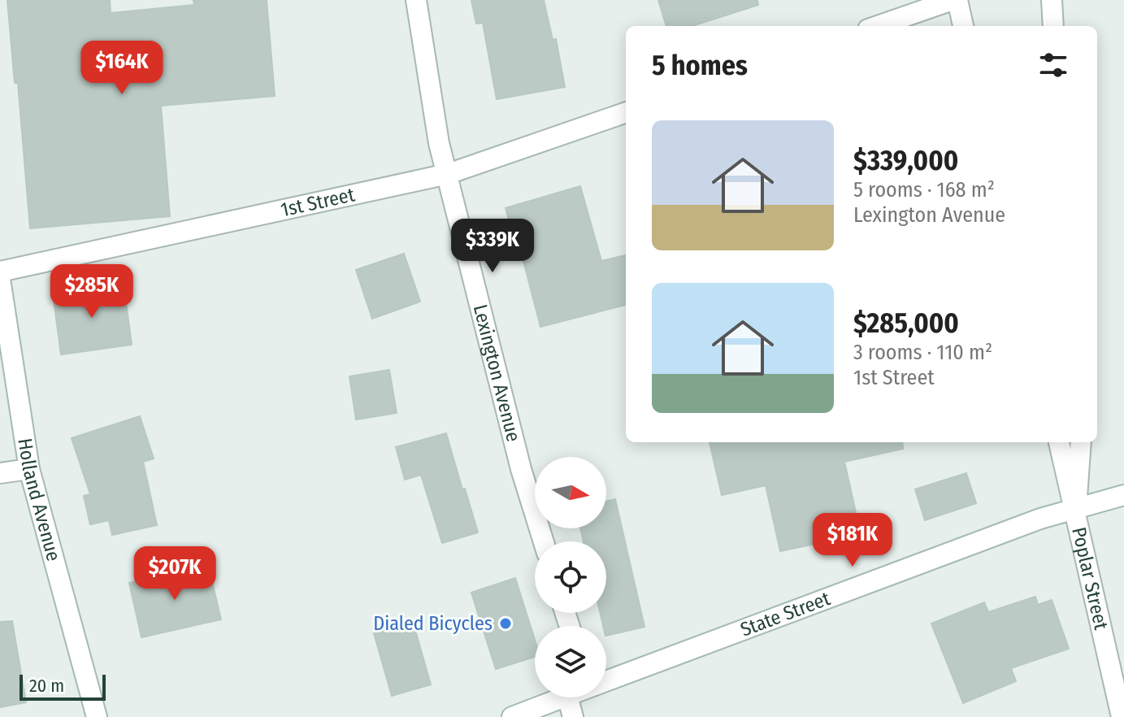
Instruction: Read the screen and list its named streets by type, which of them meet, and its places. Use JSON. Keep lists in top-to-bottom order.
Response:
{
  "streets": {
    "street": [
      "1st Street",
      "Lexington Avenue",
      "Holland Avenue",
      "Poplar Street",
      "State Street"
    ]
  },
  "crossings": [
    ["1st Street", "Lexington Avenue"],
    ["Poplar Street", "State Street"]
  ],
  "places": ["Dialed Bicycles"],
  "scale_bar": "20 m",
  "north": "right",
  "page": {
    "heading": "5 homes",
    "price": [
      "$164K",
      "$339K",
      "$285K",
      "$181K",
      "$207K"
    ],
    "list": [
      {
        "name": "$339,000",
        "note": "5 rooms · 168 m² · Lexington Avenue"
      },
      {
        "name": "$285,000",
        "note": "3 rooms · 110 m² · 1st Street"
      }
    ],
    "scale": "20 m"
  }
}
